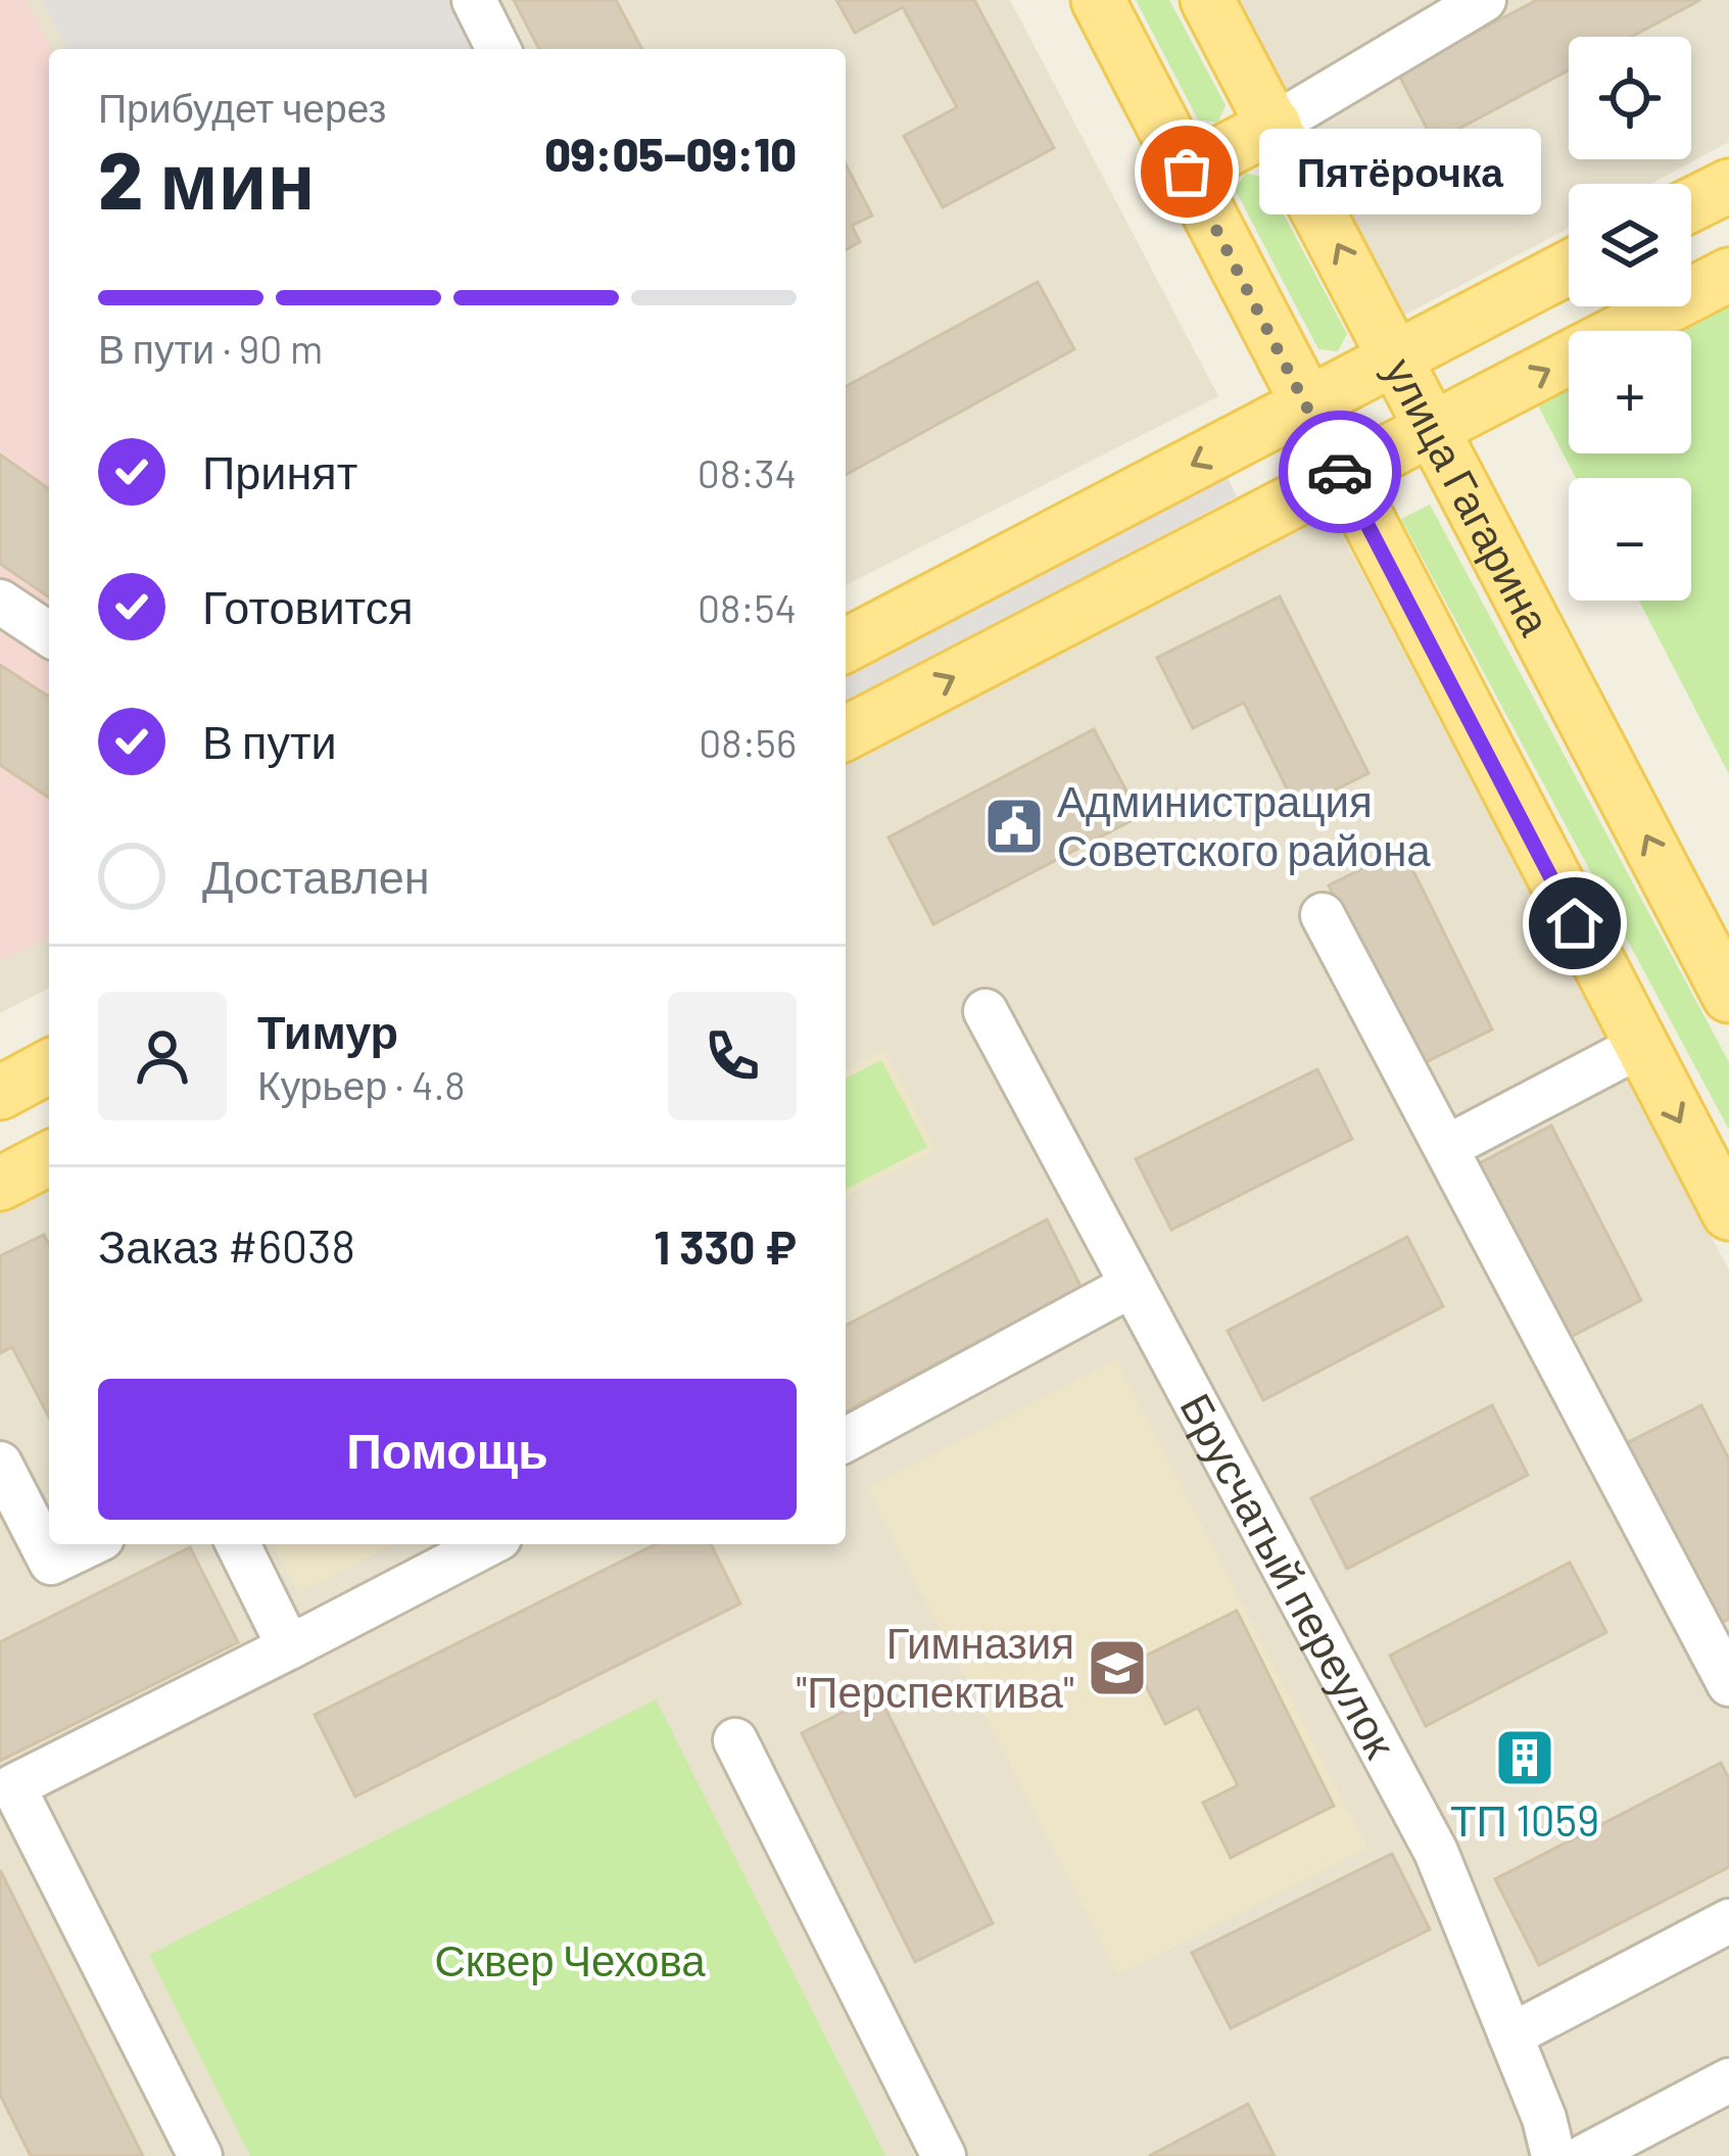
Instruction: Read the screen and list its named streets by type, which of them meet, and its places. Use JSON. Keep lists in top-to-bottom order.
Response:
{
  "streets": {
    "main road": ["улица Гагарина"],
    "street": ["Брусчатый переулок"]
  },
  "parks": ["Сквер Чехова"],
  "places": {
    "other": ["Пятёрочка"],
    "public building": ["Администрация Советского района"],
    "school or university": ["Гимназия \"Перспектива\""],
    "building": ["ТП 1059"]
  },
  "page": {
    "map_buttons": ["+", "−"],
    "heading": ["2 мин", "Прибудет через", "09:05–09:10"],
    "panel": [
      "Тимур",
      "Курьер · 4.8",
      "Заказ #6038",
      "1 330 ₽"
    ],
    "bubble": "Пятёрочка",
    "bar": "В пути · 90 m",
    "list": [
      ["Принят", "08:34"],
      ["Готовится", "08:54"],
      ["В пути", "08:56"],
      "Доставлен"
    ],
    "buttons": "Помощь"
  }
}
